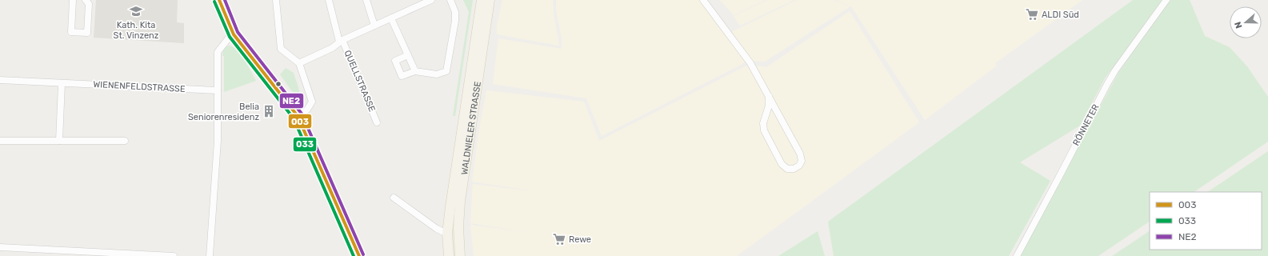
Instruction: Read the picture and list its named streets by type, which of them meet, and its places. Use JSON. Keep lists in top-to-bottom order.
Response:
{
  "streets": {
    "main road": ["WALDNIELER STRASSE"],
    "street": ["QUELLSTRASSE", "WIENENFELDSTRASSE", "RÖNNETER"]
  },
  "places": {
    "school or university": ["Kath. Kita St. Vinzenz"],
    "supermarket": ["ALDI Süd", "Rewe"],
    "building": ["Belia Seniorenresidenz"]
  },
  "lines": ["transit line 003", "transit line NE2", "transit line 033"],
  "legend": ["003", "033", "NE2"],
  "north": "left"
}
